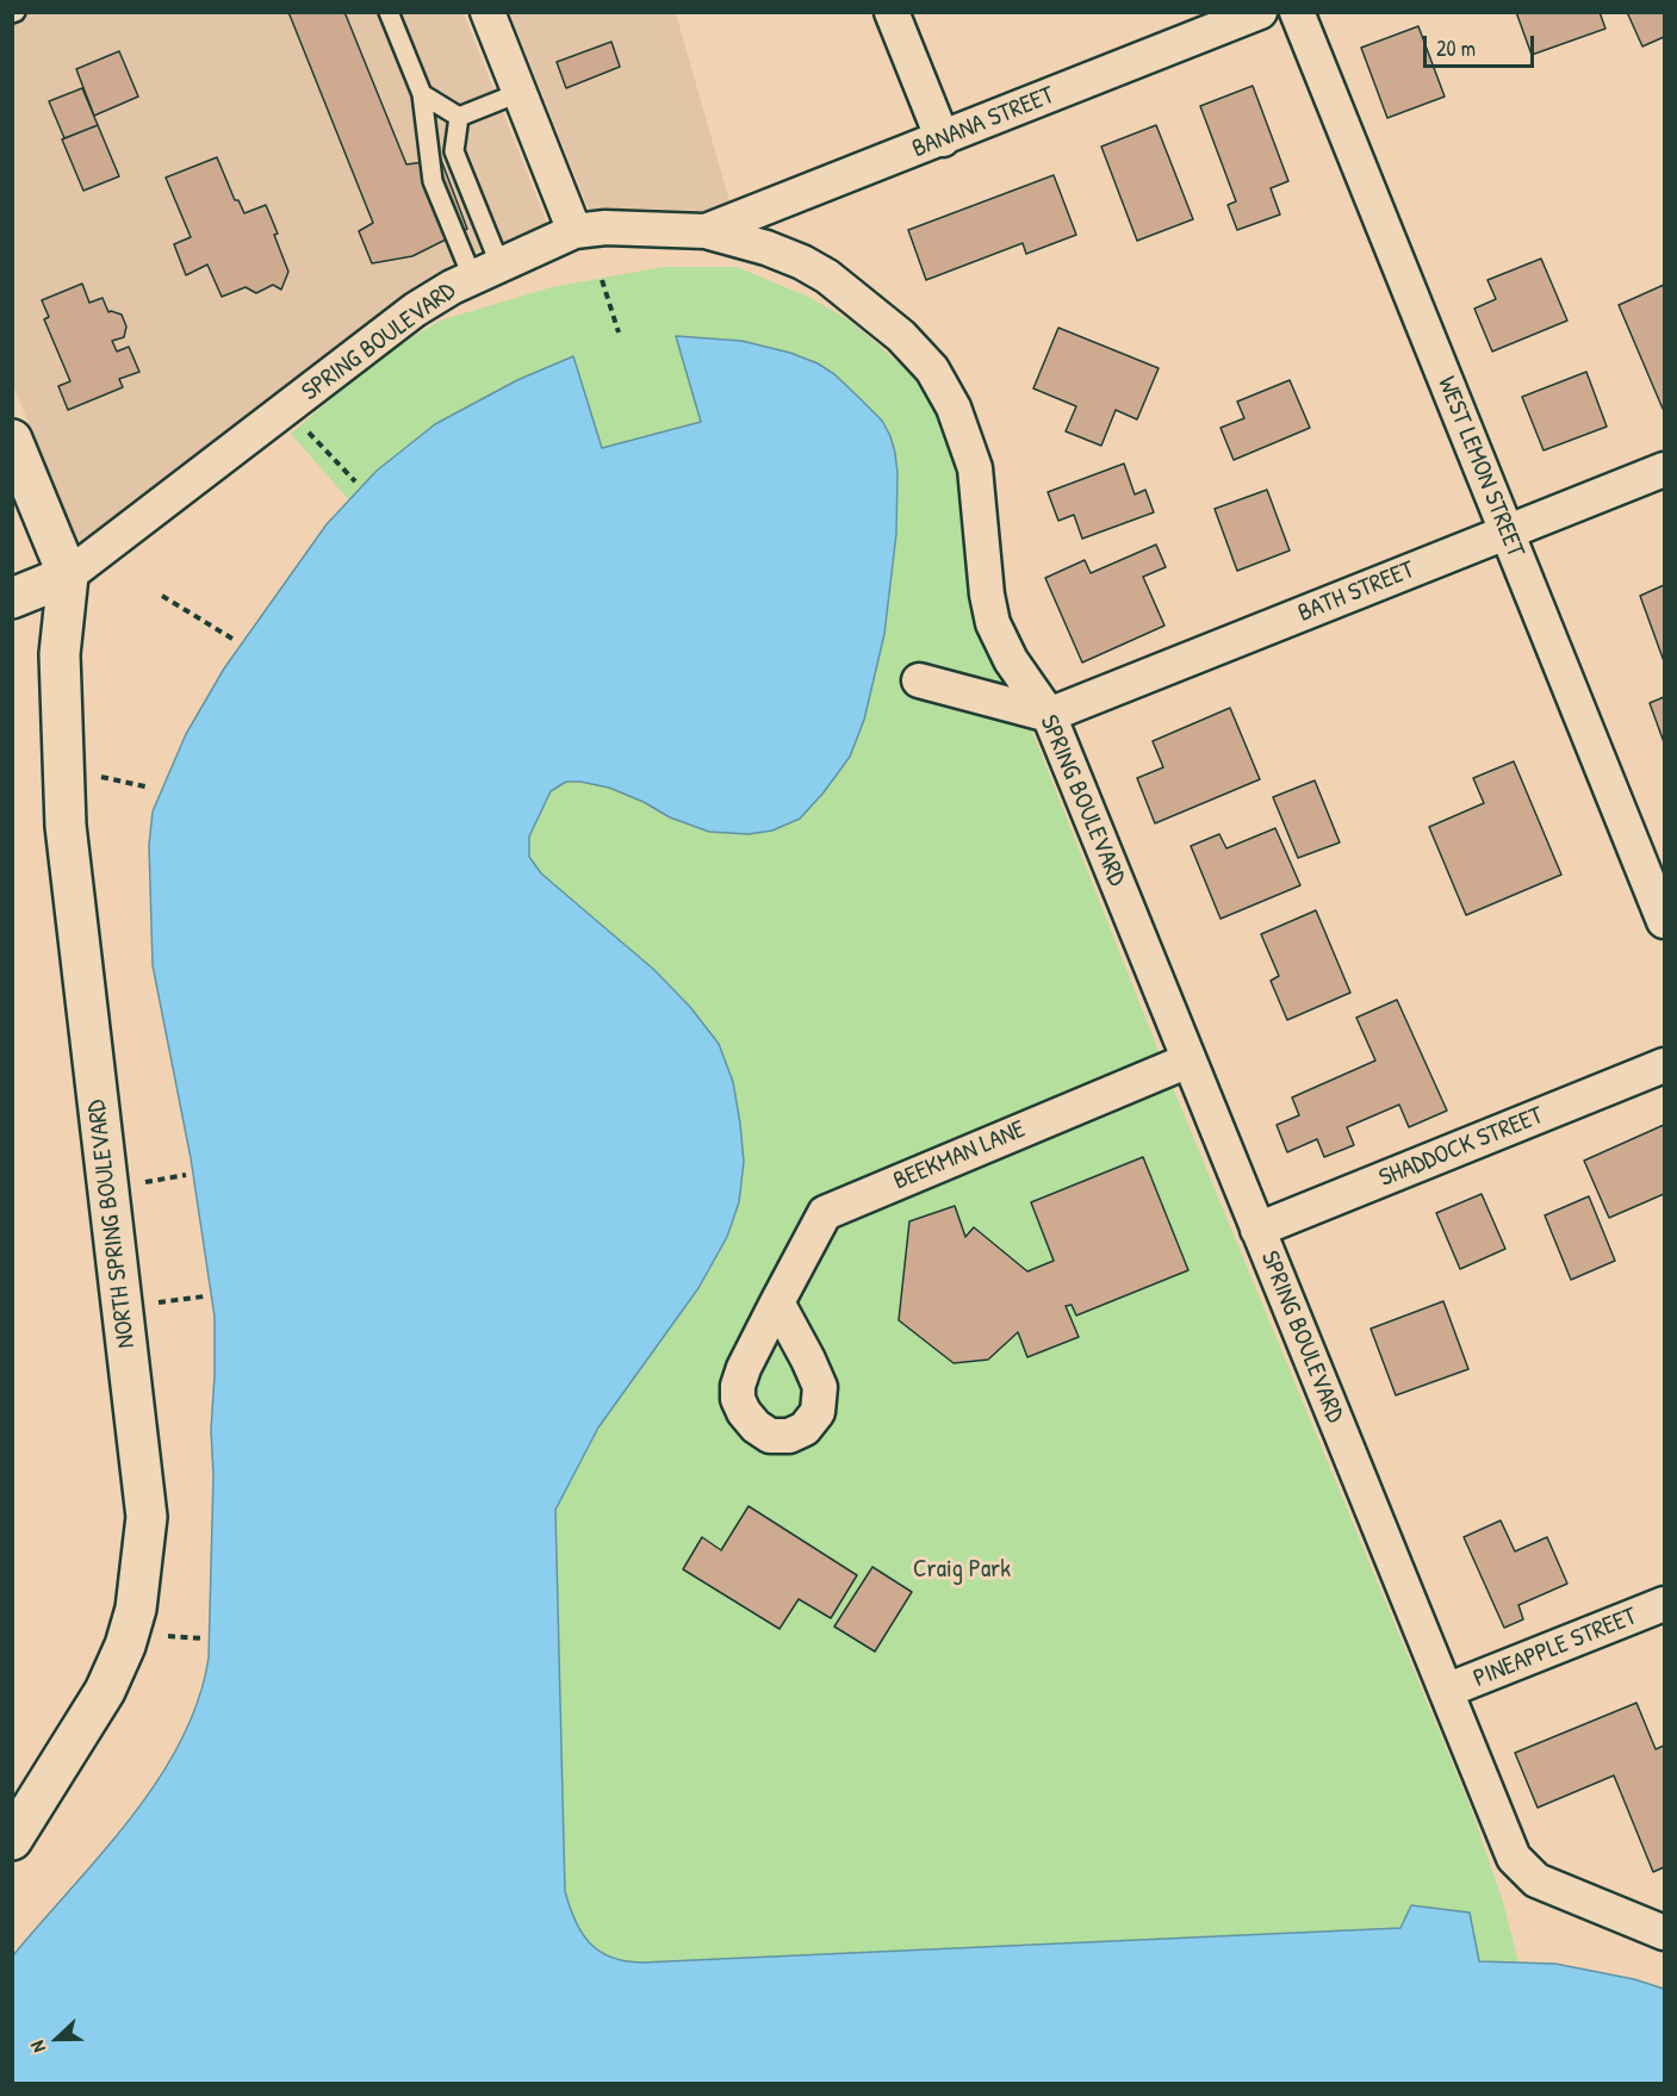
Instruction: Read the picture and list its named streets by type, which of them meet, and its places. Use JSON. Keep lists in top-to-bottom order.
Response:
{
  "streets": {
    "street": [
      "BANANA STREET",
      "SPRING BOULEVARD",
      "WEST LEMON STREET",
      "BATH STREET",
      "SHADDOCK STREET",
      "BEEKMAN LANE",
      "NORTH SPRING BOULEVARD",
      "PINEAPPLE STREET"
    ]
  },
  "crossings": [
    ["BANANA STREET", "SPRING BOULEVARD"],
    ["SPRING BOULEVARD", "BATH STREET"],
    ["SPRING BOULEVARD", "SHADDOCK STREET"],
    ["SPRING BOULEVARD", "BEEKMAN LANE"],
    ["SPRING BOULEVARD", "NORTH SPRING BOULEVARD"],
    ["SPRING BOULEVARD", "PINEAPPLE STREET"],
    ["WEST LEMON STREET", "BATH STREET"]
  ],
  "parks": ["Craig Park"],
  "scale_bar": "20 m",
  "north": "left"
}
